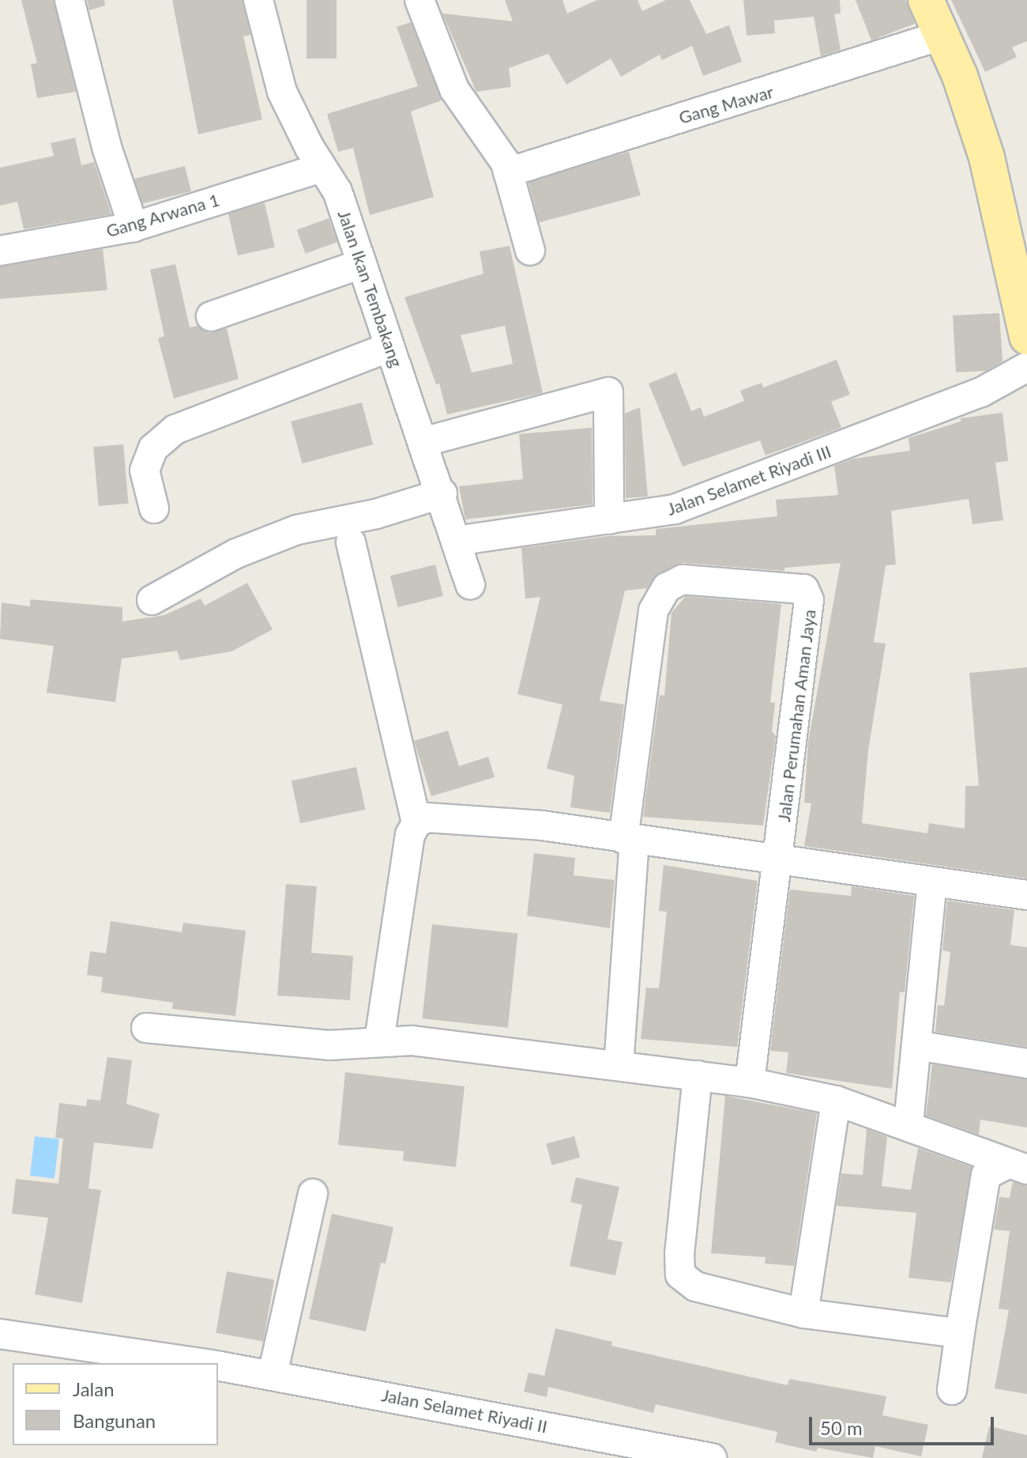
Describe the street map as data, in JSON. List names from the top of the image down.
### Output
{
  "streets": {
    "street": [
      "Gang Mawar",
      "Gang Arwana 1",
      "Jalan Ikan Tembakang",
      "Jalan Selamet Riyadi III",
      "Jalan Perumahan Aman Jaya",
      "Jalan Selamet Riyadi II"
    ]
  },
  "crossings": [
    ["Gang Arwana 1", "Jalan Ikan Tembakang"],
    ["Jalan Ikan Tembakang", "Jalan Selamet Riyadi III"]
  ],
  "legend": ["Jalan", "Bangunan"],
  "scale_bar": "50 m"
}
